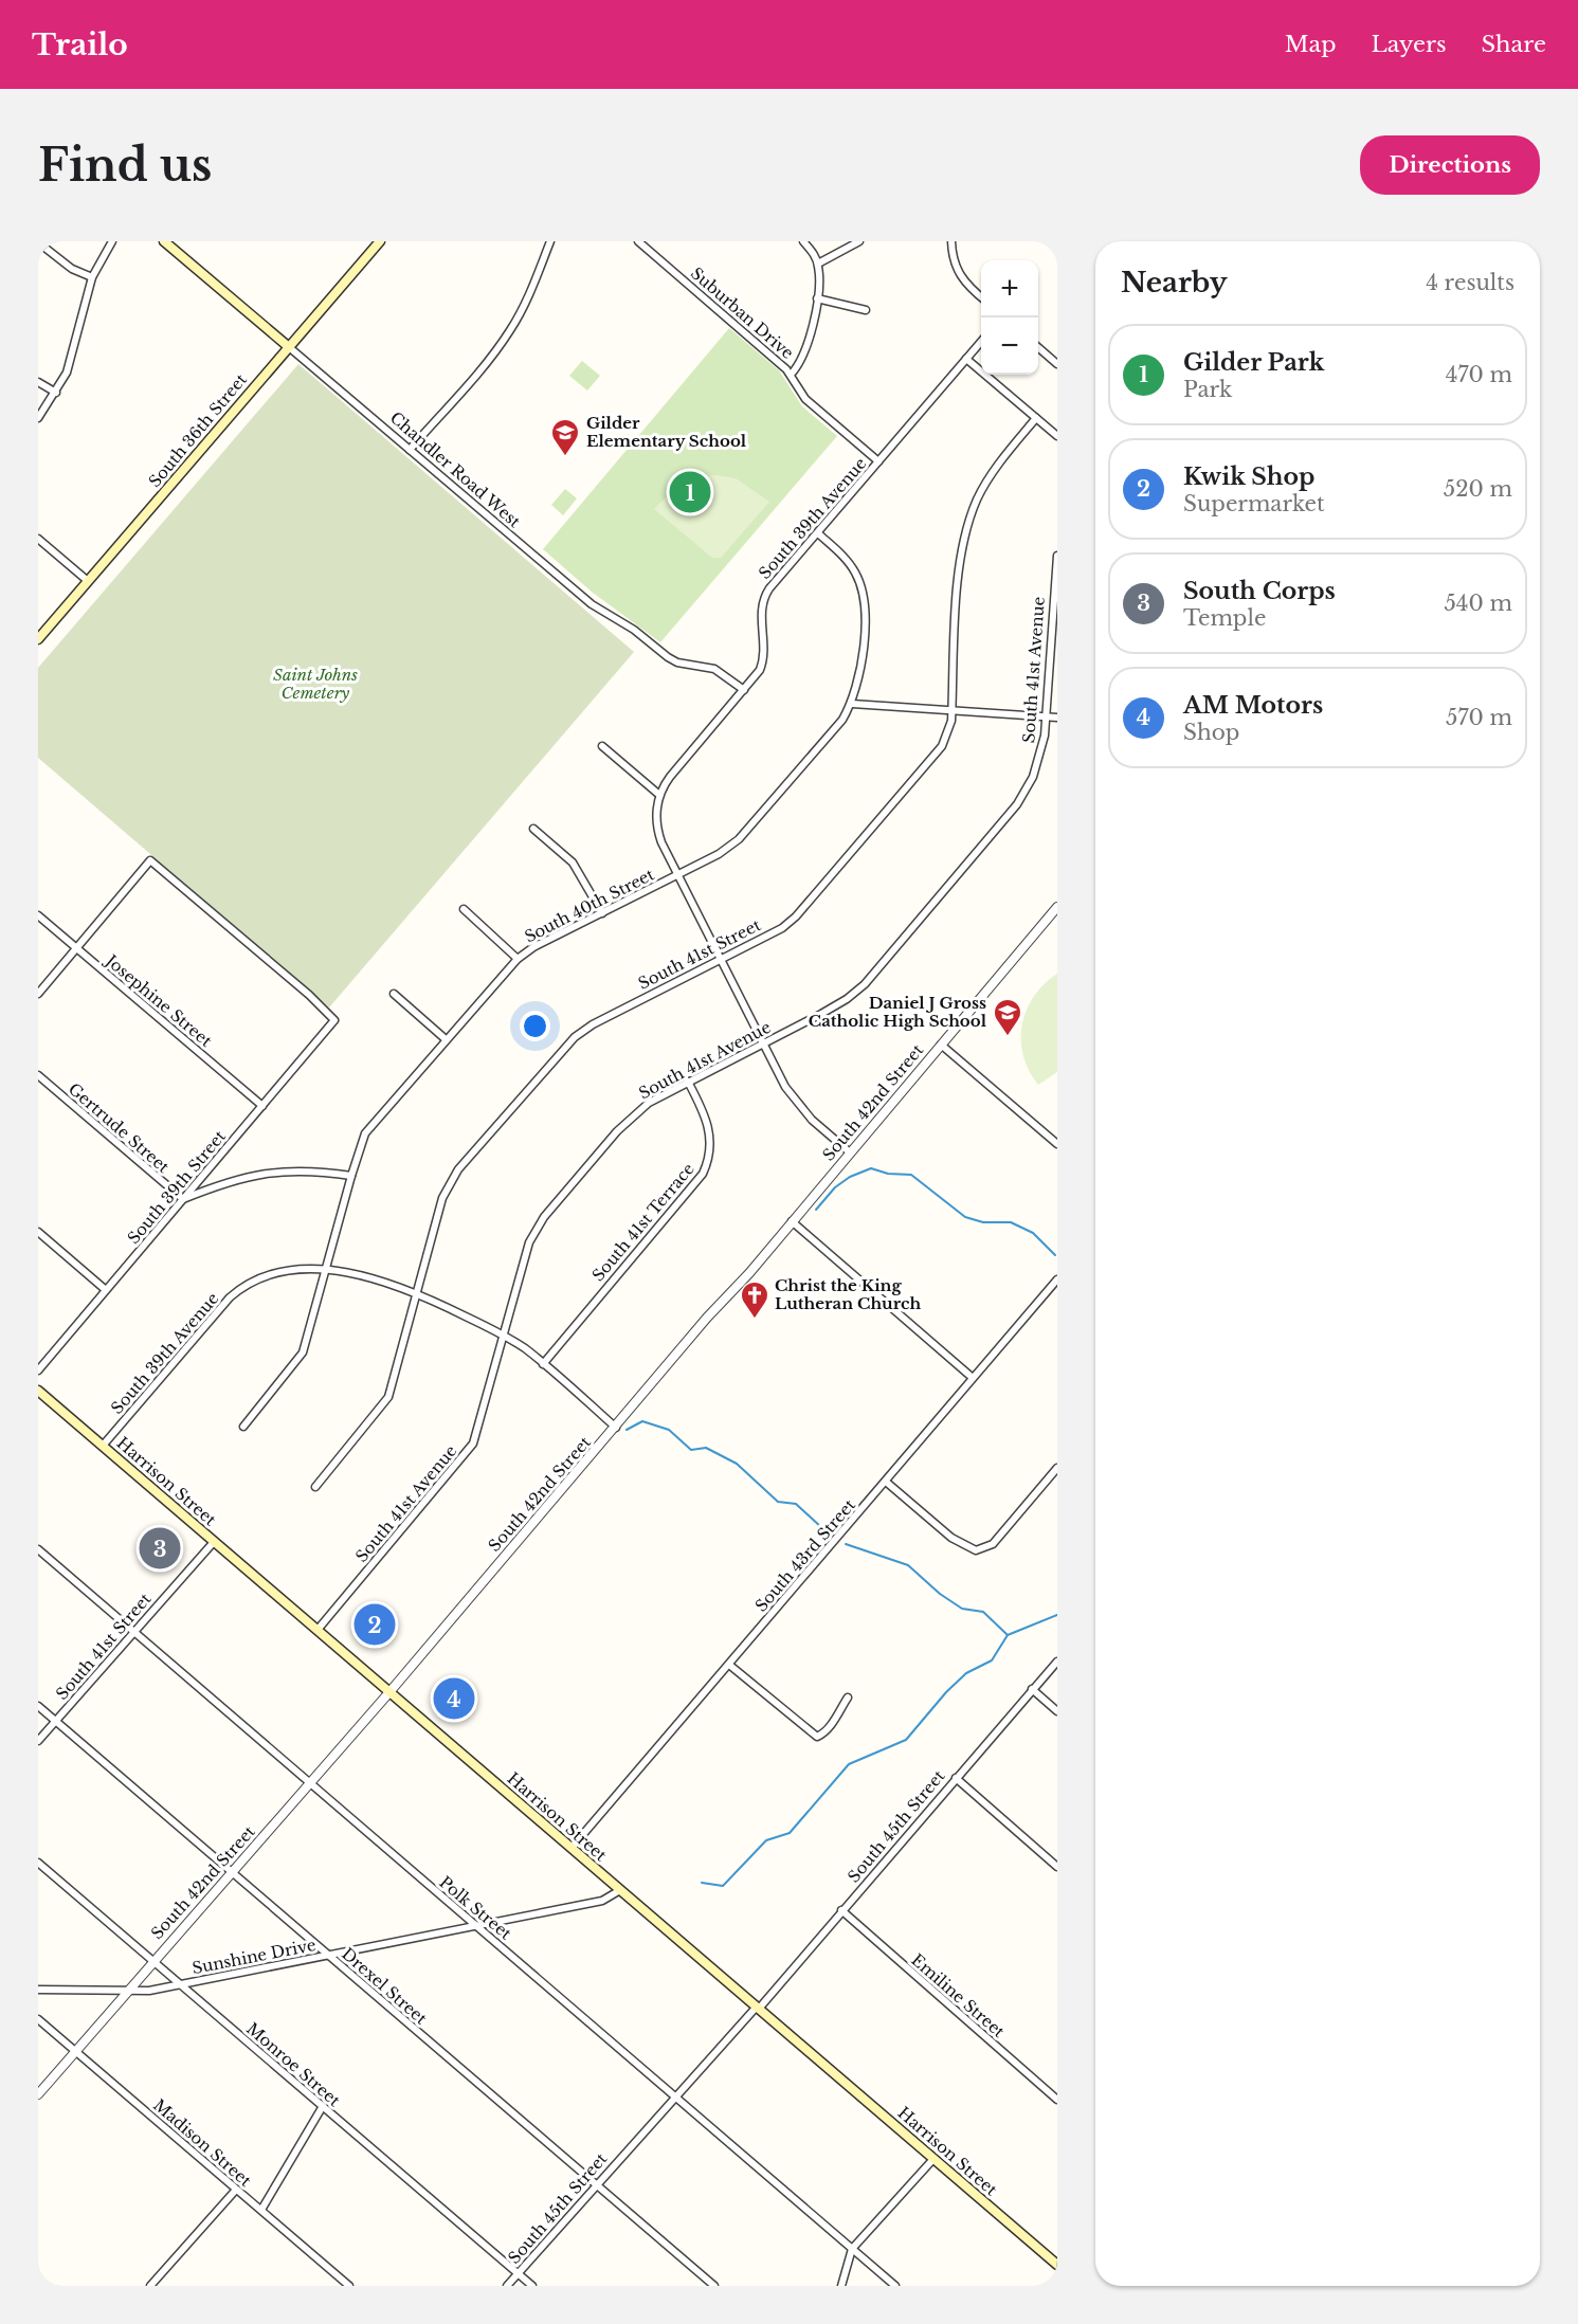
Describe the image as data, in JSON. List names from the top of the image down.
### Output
{
  "streets": {
    "main road": ["South 36th Street", "Chandler Road West", "Harrison Street"],
    "street": [
      "Suburban Drive",
      "South 39th Avenue",
      "South 41st Avenue",
      "South 40th Street",
      "South 41st Street",
      "Josephine Street",
      "South 42nd Street",
      "Gertrude Street",
      "South 39th Street",
      "South 41st Terrace",
      "South 43rd Street",
      "South 45th Street",
      "Polk Street",
      "Sunshine Drive",
      "Drexel Street",
      "Emiline Street",
      "Monroe Street",
      "Madison Street"
    ]
  },
  "crossings": [
    ["Suburban Drive", "South 39th Avenue"],
    ["South 36th Street", "Chandler Road West"],
    ["Chandler Road West", "South 39th Avenue"],
    ["South 39th Avenue", "South 41st Avenue"],
    ["South 39th Avenue", "South 40th Street"],
    ["South 39th Avenue", "South 41st Street"],
    ["South 39th Avenue", "South 42nd Street"],
    ["South 39th Avenue", "South 41st Terrace"],
    ["South 39th Avenue", "Harrison Street"],
    ["South 41st Avenue", "South 41st Terrace"],
    ["South 41st Avenue", "Harrison Street"],
    ["South 41st Street", "Harrison Street"],
    ["South 41st Street", "Polk Street"],
    ["South 41st Street", "Drexel Street"],
    ["Josephine Street", "South 39th Street"],
    ["South 42nd Street", "Harrison Street"],
    ["South 42nd Street", "Polk Street"],
    ["South 42nd Street", "Sunshine Drive"],
    ["South 42nd Street", "Drexel Street"],
    ["South 42nd Street", "Monroe Street"],
    ["South 42nd Street", "Madison Street"],
    ["Gertrude Street", "South 39th Street"],
    ["Harrison Street", "South 43rd Street"],
    ["Harrison Street", "South 45th Street"],
    ["Harrison Street", "Sunshine Drive"],
    ["South 45th Street", "Polk Street"],
    ["South 45th Street", "Drexel Street"],
    ["South 45th Street", "Emiline Street"],
    ["South 45th Street", "Monroe Street"],
    ["Polk Street", "Sunshine Drive"],
    ["Sunshine Drive", "Drexel Street"],
    ["Sunshine Drive", "Monroe Street"]
  ],
  "parks": ["Saint Johns Cemetery"],
  "places": {
    "school or university": ["Gilder Elementary School", "Daniel J Gross Catholic High School"],
    "church": ["Christ the King Lutheran Church"]
  },
  "page": {
    "header": "Trailo",
    "nav": ["Map", "Layers", "Share"],
    "buttons": "Directions",
    "title": "Find us",
    "heading": ["Nearby", "4 results"],
    "map_buttons": ["+", "−"],
    "list": [
      {
        "mark": "1",
        "name": "Gilder Park",
        "note": "Park",
        "value": "470 m"
      },
      {
        "mark": "2",
        "name": "Kwik Shop",
        "note": "Supermarket",
        "value": "520 m"
      },
      {
        "mark": "3",
        "name": "South Corps",
        "note": "Temple",
        "value": "540 m"
      },
      {
        "mark": "4",
        "name": "AM Motors",
        "note": "Shop",
        "value": "570 m"
      }
    ],
    "pins": [
      "1",
      "3",
      "2",
      "4"
    ]
  }
}
